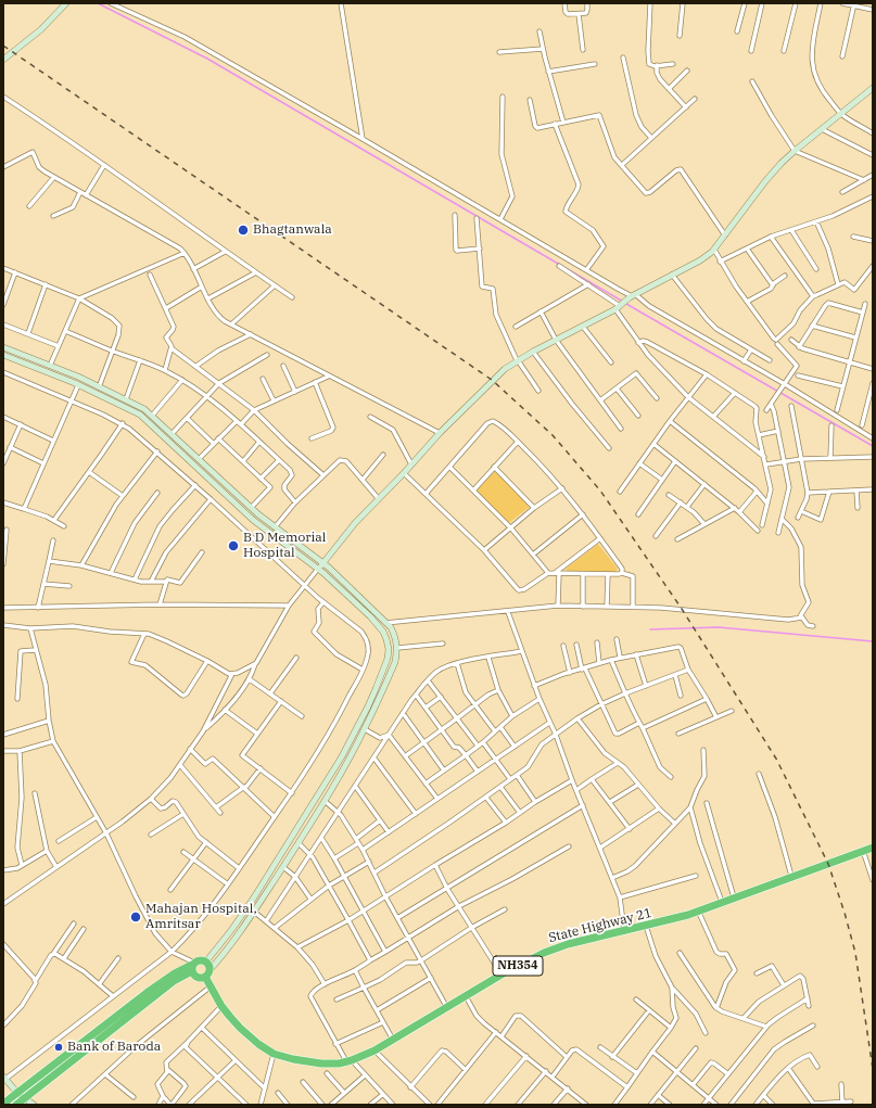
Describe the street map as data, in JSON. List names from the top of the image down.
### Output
{
  "streets": {
    "highway": ["State Highway 21", "NH354"]
  },
  "places": [
    "Bhagtanwala",
    "B D Memorial Hospital",
    "Mahajan Hospital, Amritsar",
    "Bank of Baroda"
  ]
}
